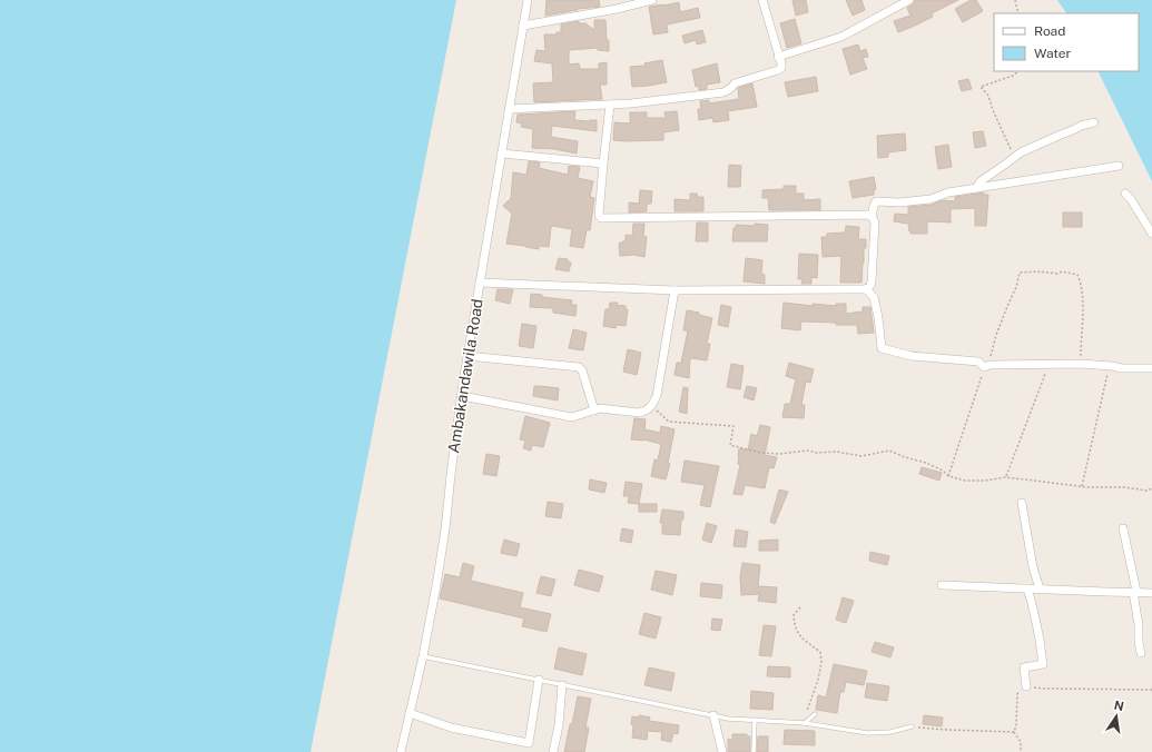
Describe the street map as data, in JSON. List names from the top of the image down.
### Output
{
  "streets": {
    "street": ["Ambakandawila Road"]
  },
  "legend": ["Road", "Water"],
  "north": "top"
}
